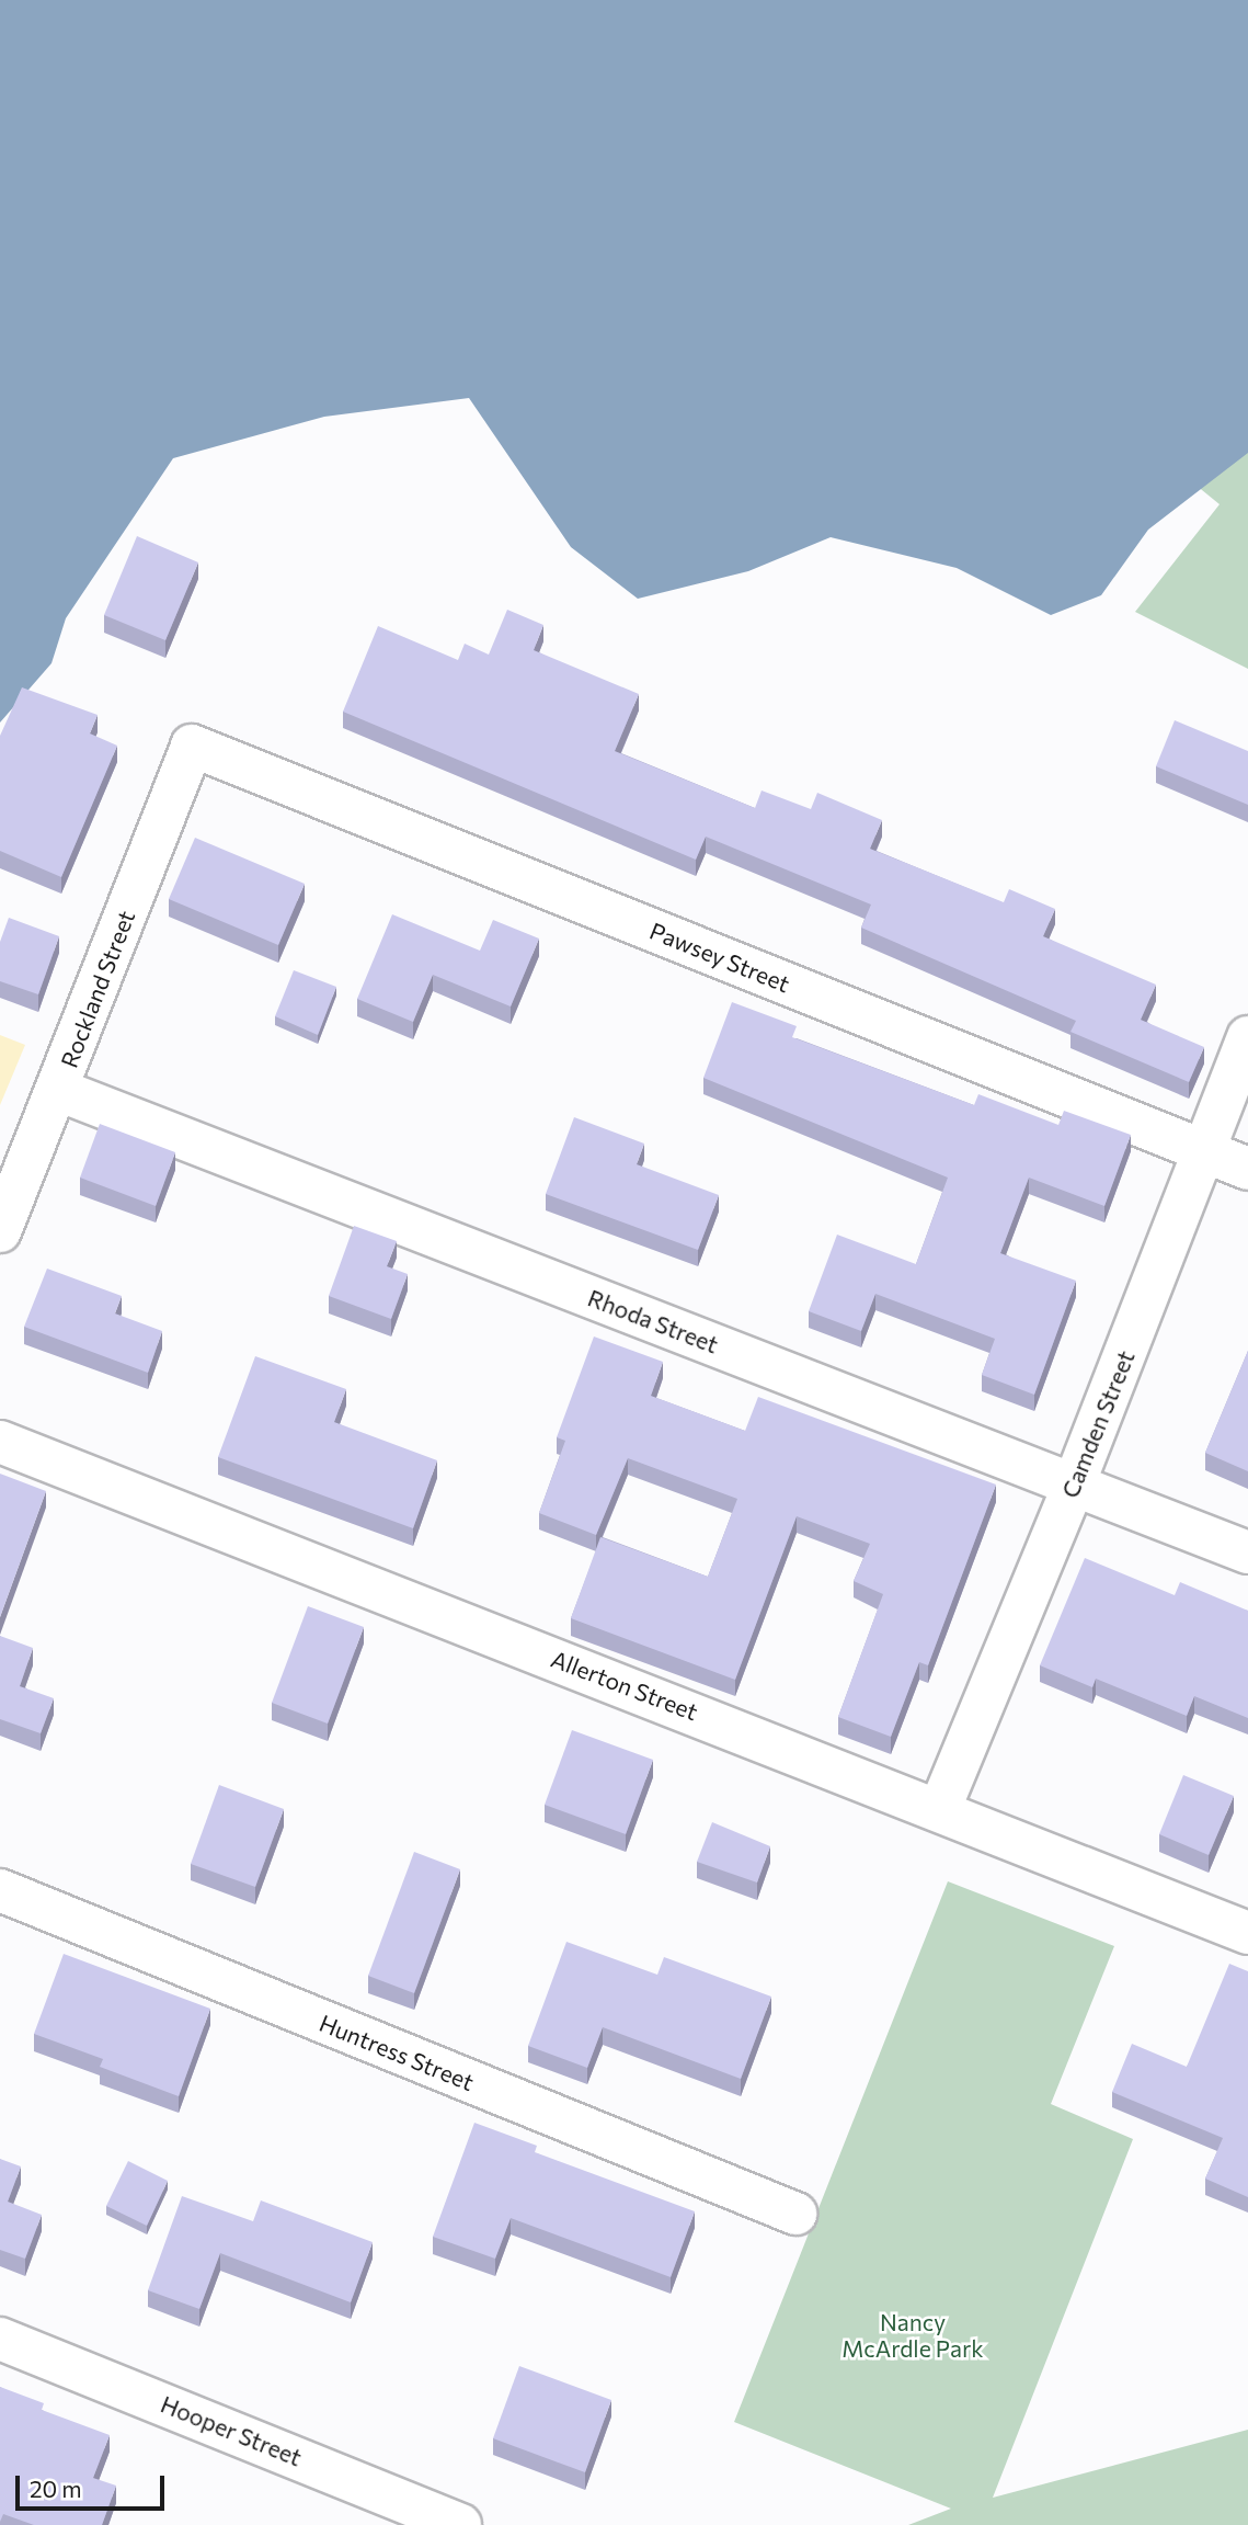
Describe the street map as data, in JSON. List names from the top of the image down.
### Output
{
  "streets": {
    "street": [
      "Pawsey Street",
      "Rockland Street",
      "Rhoda Street",
      "Camden Street",
      "Allerton Street",
      "Huntress Street",
      "Hooper Street"
    ]
  },
  "crossings": [
    ["Pawsey Street", "Rockland Street"],
    ["Pawsey Street", "Camden Street"],
    ["Rockland Street", "Rhoda Street"],
    ["Rhoda Street", "Camden Street"],
    ["Camden Street", "Allerton Street"]
  ],
  "parks": ["Nancy McArdle Park"],
  "scale_bar": "20 m"
}
